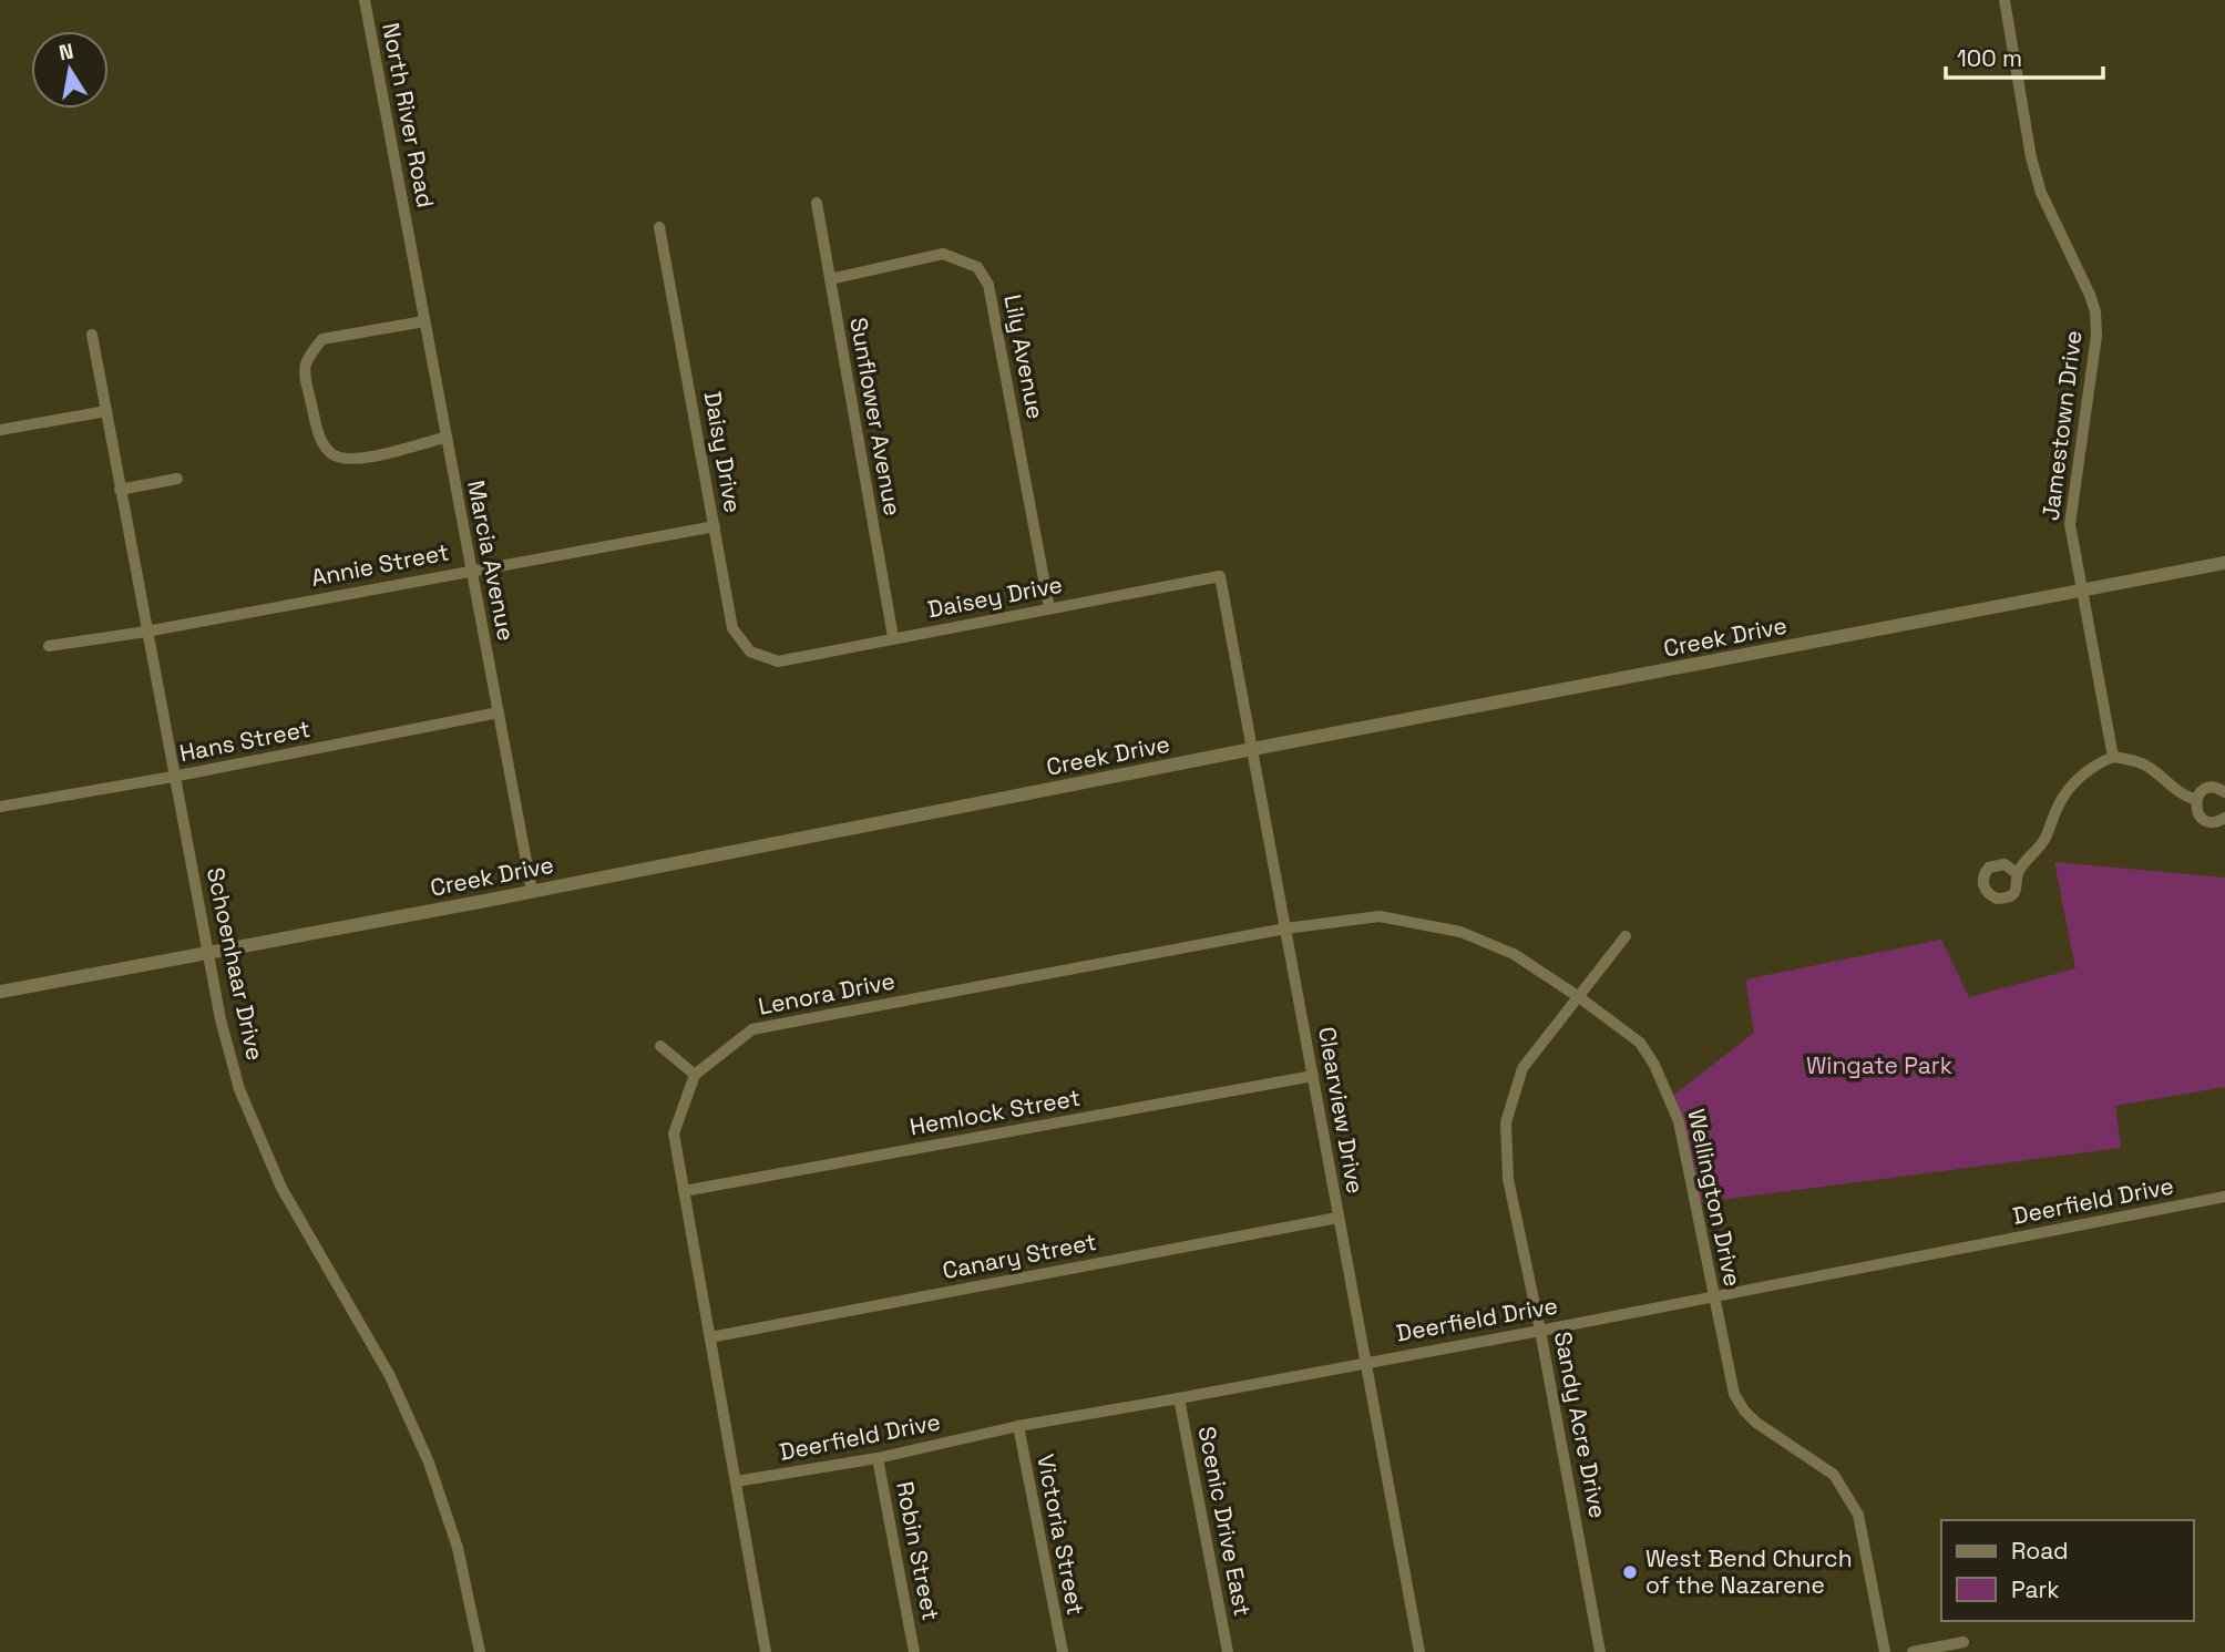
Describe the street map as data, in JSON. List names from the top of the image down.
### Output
{
  "streets": {
    "street": [
      "North River Road",
      "Lily Avenue",
      "Sunflower Avenue",
      "Jamestown Drive",
      "Daisy Drive",
      "Marcia Avenue",
      "Annie Street",
      "Daisey Drive",
      "Creek Drive",
      "Hans Street",
      "Schoenhaar Drive",
      "Lenora Drive",
      "Clearview Drive",
      "Hemlock Street",
      "Wellington Drive",
      "Deerfield Drive",
      "Canary Street",
      "Sandy Acre Drive",
      "Scenic Drive East",
      "Victoria Street",
      "Robin Street"
    ]
  },
  "crossings": [
    ["North River Road", "Marcia Avenue"],
    ["Lily Avenue", "Sunflower Avenue"],
    ["Lily Avenue", "Daisey Drive"],
    ["Sunflower Avenue", "Daisey Drive"],
    ["Jamestown Drive", "Creek Drive"],
    ["Daisy Drive", "Annie Street"],
    ["Daisy Drive", "Daisey Drive"],
    ["Marcia Avenue", "Annie Street"],
    ["Marcia Avenue", "Creek Drive"],
    ["Marcia Avenue", "Hans Street"],
    ["Annie Street", "Schoenhaar Drive"],
    ["Daisey Drive", "Clearview Drive"],
    ["Creek Drive", "Schoenhaar Drive"],
    ["Creek Drive", "Clearview Drive"],
    ["Hans Street", "Schoenhaar Drive"],
    ["Lenora Drive", "Clearview Drive"],
    ["Lenora Drive", "Wellington Drive"],
    ["Clearview Drive", "Hemlock Street"],
    ["Clearview Drive", "Wellington Drive"],
    ["Clearview Drive", "Deerfield Drive"],
    ["Clearview Drive", "Canary Street"],
    ["Wellington Drive", "Deerfield Drive"],
    ["Wellington Drive", "Sandy Acre Drive"],
    ["Deerfield Drive", "Sandy Acre Drive"],
    ["Deerfield Drive", "Scenic Drive East"],
    ["Deerfield Drive", "Victoria Street"],
    ["Deerfield Drive", "Robin Street"]
  ],
  "parks": ["Wingate Park"],
  "places": ["West Bend Church of the Nazarene"],
  "legend": ["Road", "Park"],
  "scale_bar": "100 m",
  "north": "top"
}
